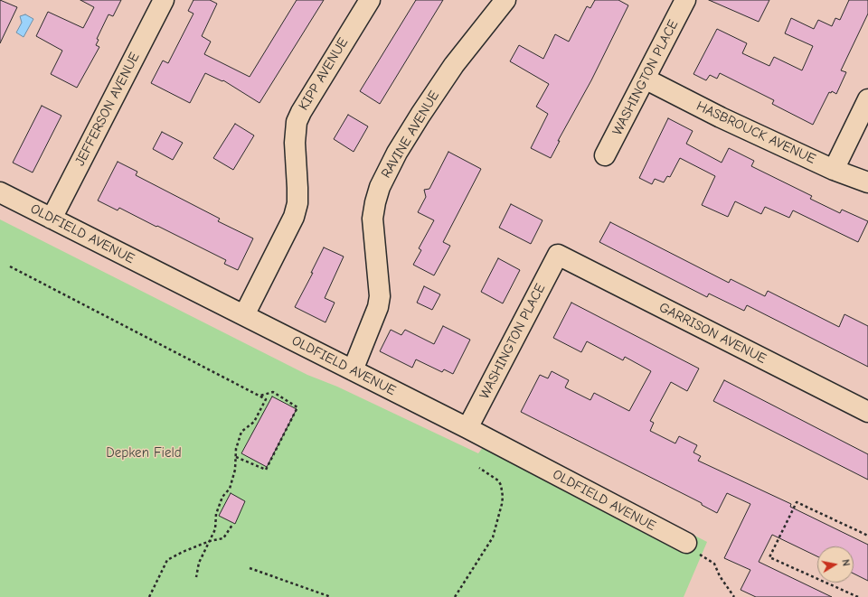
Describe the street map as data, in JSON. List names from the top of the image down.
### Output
{
  "streets": {
    "street": [
      "KIPP AVENUE",
      "WASHINGTON PLACE",
      "JEFFERSON AVENUE",
      "HASBROUCK AVENUE",
      "RAVINE AVENUE",
      "OLDFIELD AVENUE",
      "GARRISON AVENUE"
    ]
  },
  "crossings": [
    ["KIPP AVENUE", "OLDFIELD AVENUE"],
    ["WASHINGTON PLACE", "HASBROUCK AVENUE"],
    ["WASHINGTON PLACE", "OLDFIELD AVENUE"],
    ["WASHINGTON PLACE", "GARRISON AVENUE"],
    ["JEFFERSON AVENUE", "OLDFIELD AVENUE"],
    ["RAVINE AVENUE", "OLDFIELD AVENUE"]
  ],
  "parks": ["Depken Field"],
  "north": "right"
}
